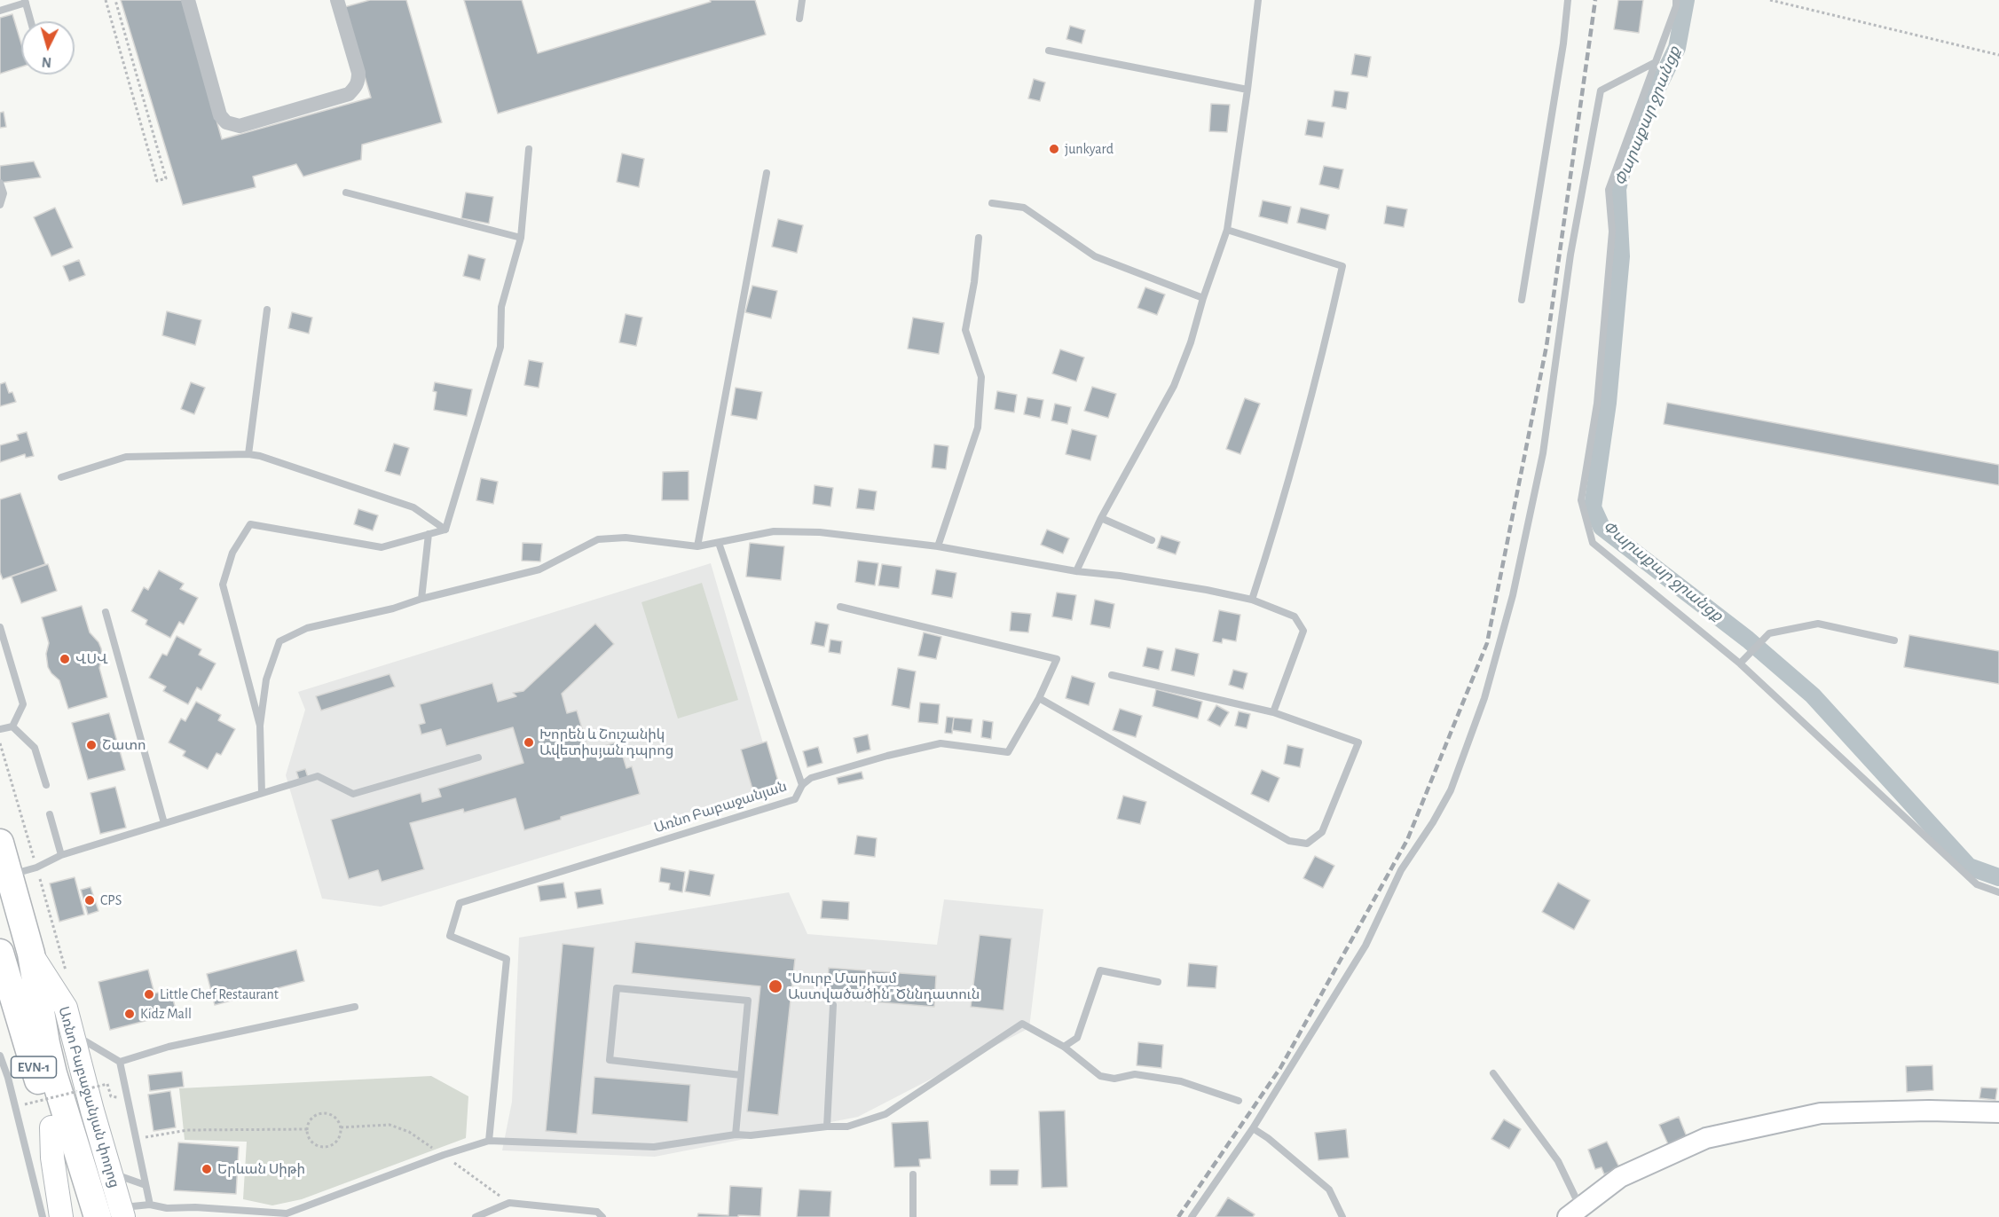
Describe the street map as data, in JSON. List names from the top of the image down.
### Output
{
  "streets": {
    "highway": ["EVN-1", "Առնո Բաբաջանյան փողոց"],
    "lane": ["Առնո Բաբաջանյան"]
  },
  "water": ["Փարաքար ջրանցք"],
  "places": [
    "junkyard",
    "ՎՍՎ",
    "Խորեն և Շուշանիկ Ավետիսյան դպրոց",
    "Շատո",
    "CPS",
    "\"Սուրբ Մարիամ Աստվածածին\" Ծննդատուն",
    "Little Chef Restaurant",
    "Kidz Mall",
    "Երևան Սիթի"
  ],
  "north": "bottom"
}
